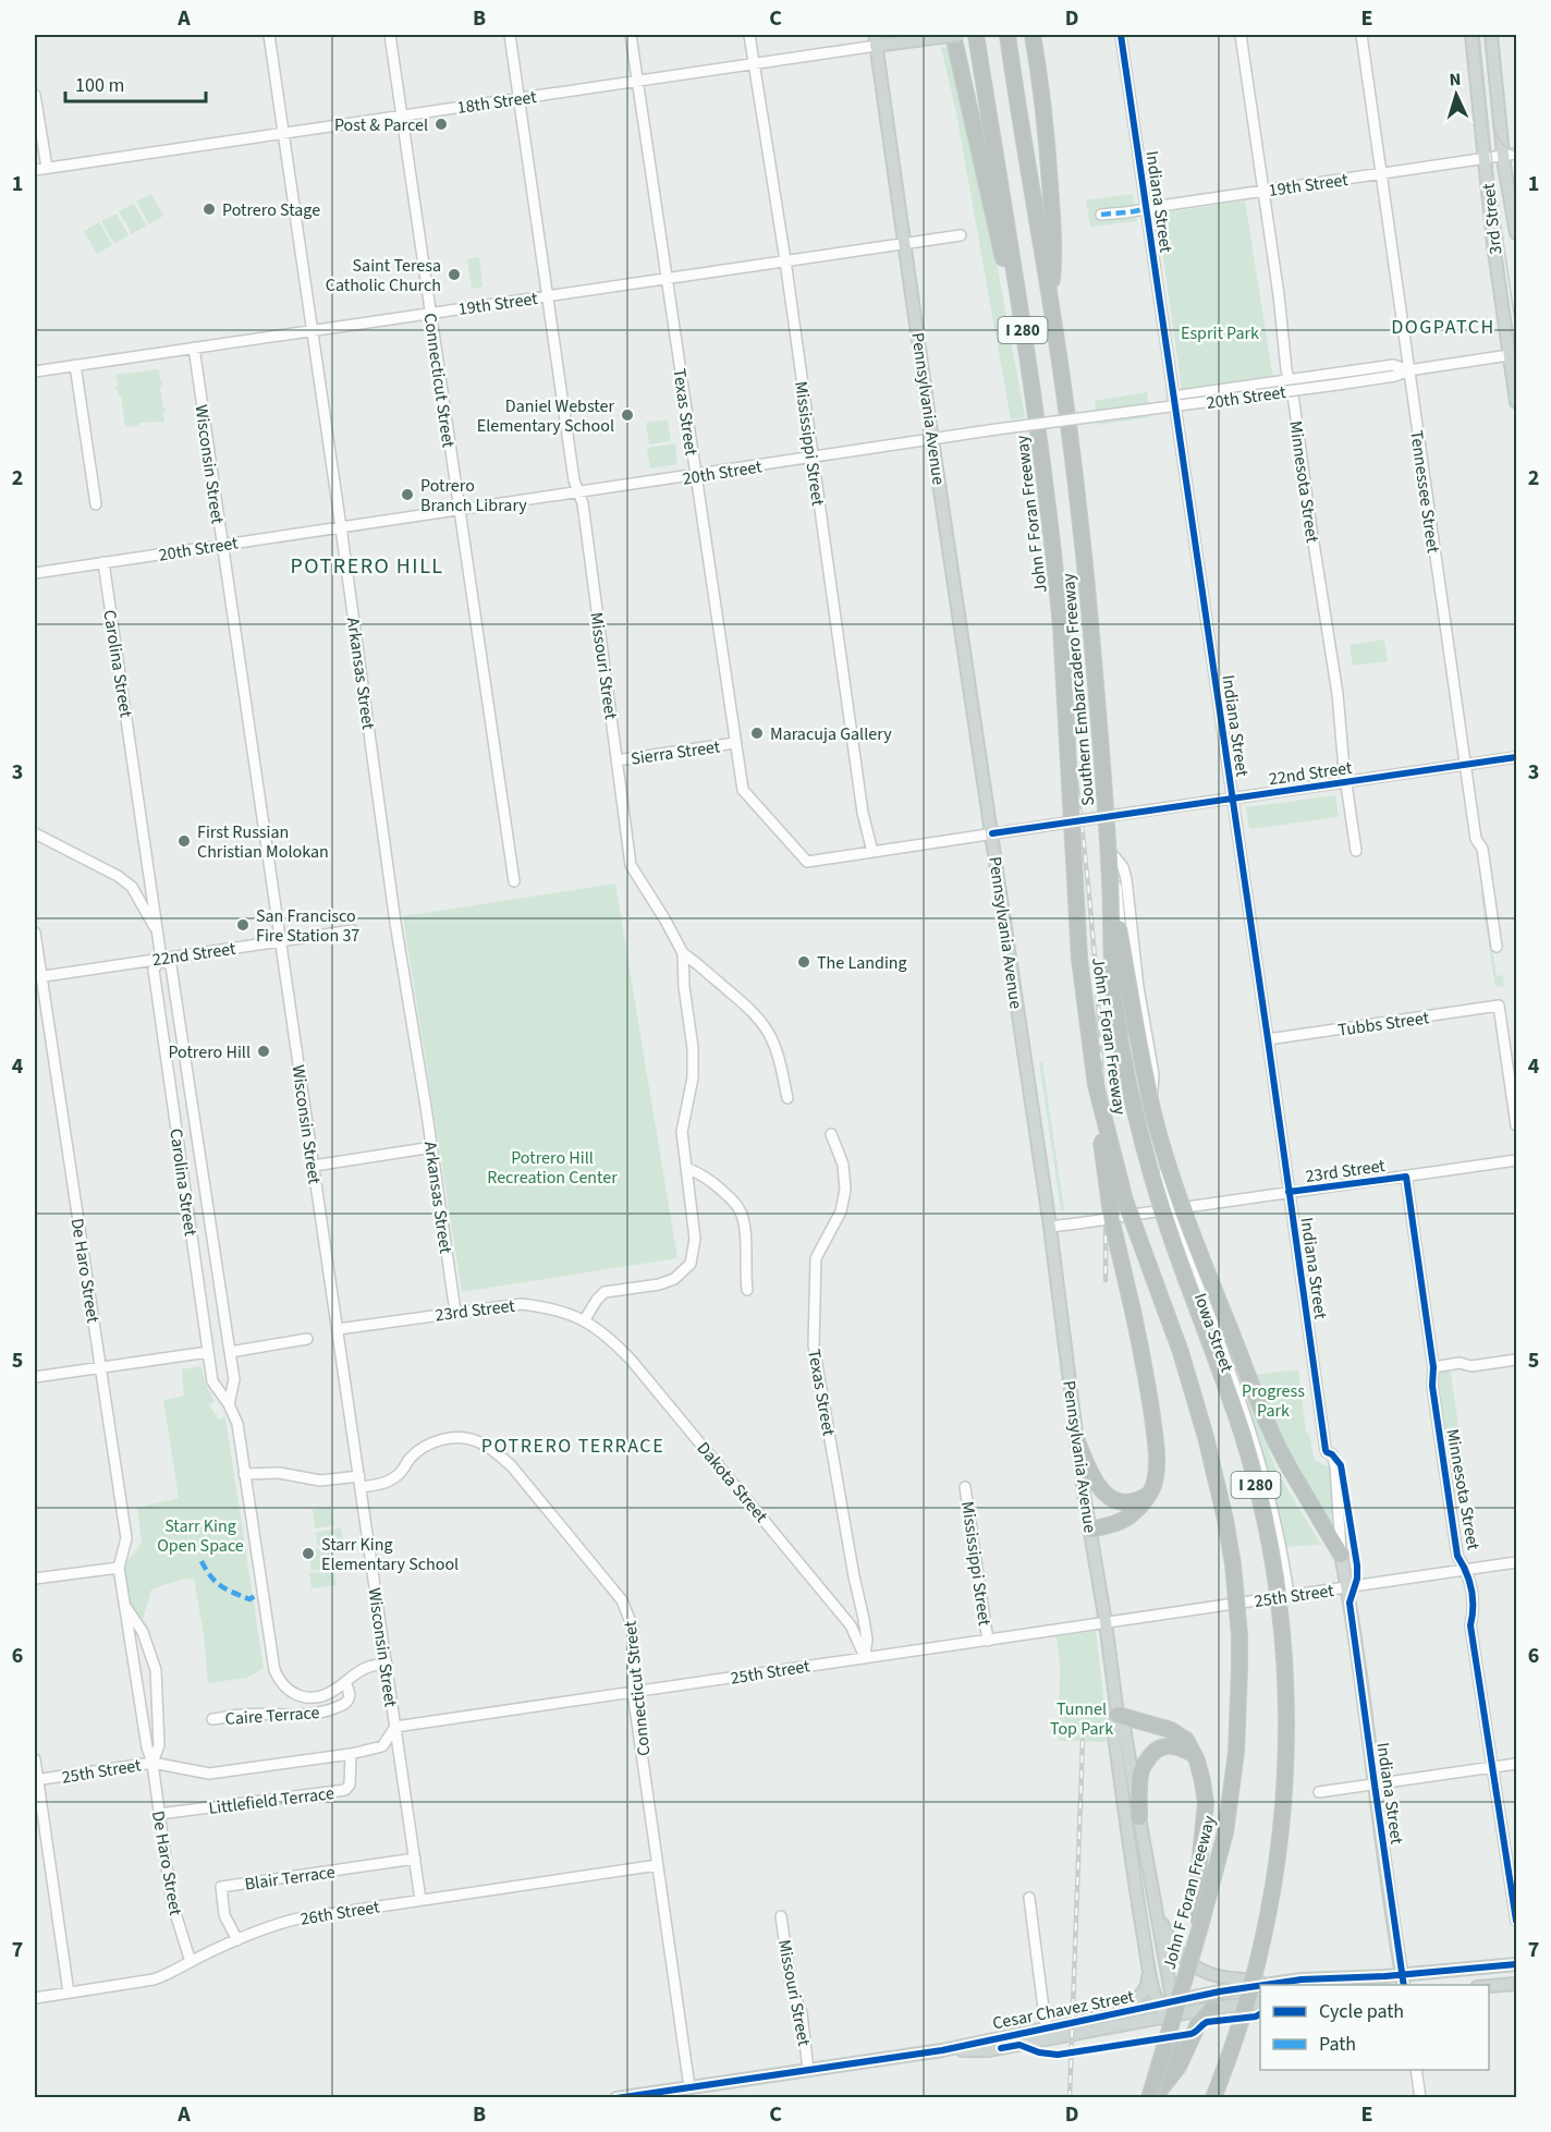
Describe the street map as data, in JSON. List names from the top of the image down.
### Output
{
  "streets": {
    "highway": ["I 280", "John F Foran Freeway", "Southern Embarcadero Freeway"],
    "main road": [
      "18th Street",
      "Indiana Street",
      "3rd Street",
      "Pennsylvania Avenue",
      "Cesar Chavez Street"
    ],
    "street": [
      "19th Street",
      "Connecticut Street",
      "20th Street",
      "Texas Street",
      "Mississippi Street",
      "Wisconsin Street",
      "Minnesota Street",
      "Tennessee Street",
      "Carolina Street",
      "Missouri Street",
      "Arkansas Street",
      "Sierra Street",
      "22nd Street",
      "Tubbs Street",
      "23rd Street",
      "De Haro Street",
      "Iowa Street",
      "Dakota Street",
      "25th Street",
      "Caire Terrace",
      "Littlefield Terrace",
      "Blair Terrace",
      "26th Street"
    ]
  },
  "crossings": [
    ["18th Street", "Connecticut Street"],
    ["18th Street", "Pennsylvania Avenue"],
    ["18th Street", "Texas Street"],
    ["18th Street", "Mississippi Street"],
    ["18th Street", "Missouri Street"],
    ["18th Street", "Arkansas Street"],
    ["19th Street", "Indiana Street"],
    ["19th Street", "3rd Street"],
    ["19th Street", "Connecticut Street"],
    ["19th Street", "Pennsylvania Avenue"],
    ["19th Street", "Texas Street"],
    ["19th Street", "Mississippi Street"],
    ["19th Street", "Wisconsin Street"],
    ["19th Street", "Minnesota Street"],
    ["19th Street", "Tennessee Street"],
    ["19th Street", "Missouri Street"],
    ["19th Street", "Arkansas Street"],
    ["Indiana Street", "20th Street"],
    ["Indiana Street", "22nd Street"],
    ["Indiana Street", "Tubbs Street"],
    ["Indiana Street", "23rd Street"],
    ["Indiana Street", "25th Street"],
    ["Indiana Street", "Cesar Chavez Street"],
    ["3rd Street", "20th Street"],
    ["Connecticut Street", "20th Street"],
    ["Connecticut Street", "Wisconsin Street"],
    ["Connecticut Street", "Carolina Street"],
    ["Connecticut Street", "25th Street"],
    ["Connecticut Street", "26th Street"],
    ["Connecticut Street", "Cesar Chavez Street"],
    ["20th Street", "Pennsylvania Avenue"],
    ["20th Street", "Texas Street"],
    ["20th Street", "Mississippi Street"],
    ["20th Street", "Wisconsin Street"],
    ["20th Street", "Minnesota Street"],
    ["20th Street", "Tennessee Street"],
    ["20th Street", "Carolina Street"],
    ["20th Street", "Missouri Street"],
    ["20th Street", "Arkansas Street"],
    ["Pennsylvania Avenue", "22nd Street"],
    ["Pennsylvania Avenue", "23rd Street"],
    ["Pennsylvania Avenue", "25th Street"],
    ["Pennsylvania Avenue", "Cesar Chavez Street"],
    ["Texas Street", "Sierra Street"],
    ["Texas Street", "22nd Street"],
    ["Texas Street", "Dakota Street"],
    ["Texas Street", "25th Street"],
    ["Mississippi Street", "22nd Street"],
    ["Mississippi Street", "25th Street"],
    ["Wisconsin Street", "Carolina Street"],
    ["Wisconsin Street", "22nd Street"],
    ["Wisconsin Street", "23rd Street"],
    ["Wisconsin Street", "25th Street"],
    ["Wisconsin Street", "Blair Terrace"],
    ["Wisconsin Street", "26th Street"],
    ["Minnesota Street", "22nd Street"],
    ["Minnesota Street", "23rd Street"],
    ["Minnesota Street", "25th Street"],
    ["Tennessee Street", "22nd Street"],
    ["Carolina Street", "22nd Street"],
    ["Carolina Street", "Caire Terrace"],
    ["Missouri Street", "Sierra Street"],
    ["Missouri Street", "23rd Street"],
    ["Missouri Street", "Dakota Street"],
    ["Missouri Street", "Cesar Chavez Street"],
    ["Arkansas Street", "23rd Street"],
    ["22nd Street", "De Haro Street"],
    ["22nd Street", "Iowa Street"],
    ["23rd Street", "Iowa Street"],
    ["23rd Street", "Dakota Street"],
    ["De Haro Street", "25th Street"],
    ["De Haro Street", "Littlefield Terrace"],
    ["De Haro Street", "26th Street"],
    ["Iowa Street", "25th Street"],
    ["Dakota Street", "25th Street"],
    ["25th Street", "Littlefield Terrace"],
    ["Blair Terrace", "26th Street"]
  ],
  "districts": ["DOGPATCH", "POTRERO HILL", "POTRERO TERRACE"],
  "parks": [
    "Esprit Park",
    "Potrero Hill Recreation Center",
    "Progress Park",
    "Starr King Open Space",
    "Tunnel Top Park"
  ],
  "places": [
    "Post & Parcel",
    "Potrero Stage",
    "Saint Teresa Catholic Church",
    "Daniel Webster Elementary School",
    "Potrero Branch Library",
    "Maracuja Gallery",
    "First Russian Christian Molokan",
    "San Francisco Fire Station 37",
    "The Landing",
    "Potrero Hill",
    "Starr King Elementary School"
  ],
  "legend": ["Cycle path", "Path"],
  "scale_bar": "100 m",
  "north": "top",
  "grid": {
    "columns": [
      "A",
      "B",
      "C",
      "D",
      "E"
    ],
    "rows": [
      "1",
      "2",
      "3",
      "4",
      "5",
      "6",
      "7"
    ]
  }
}
